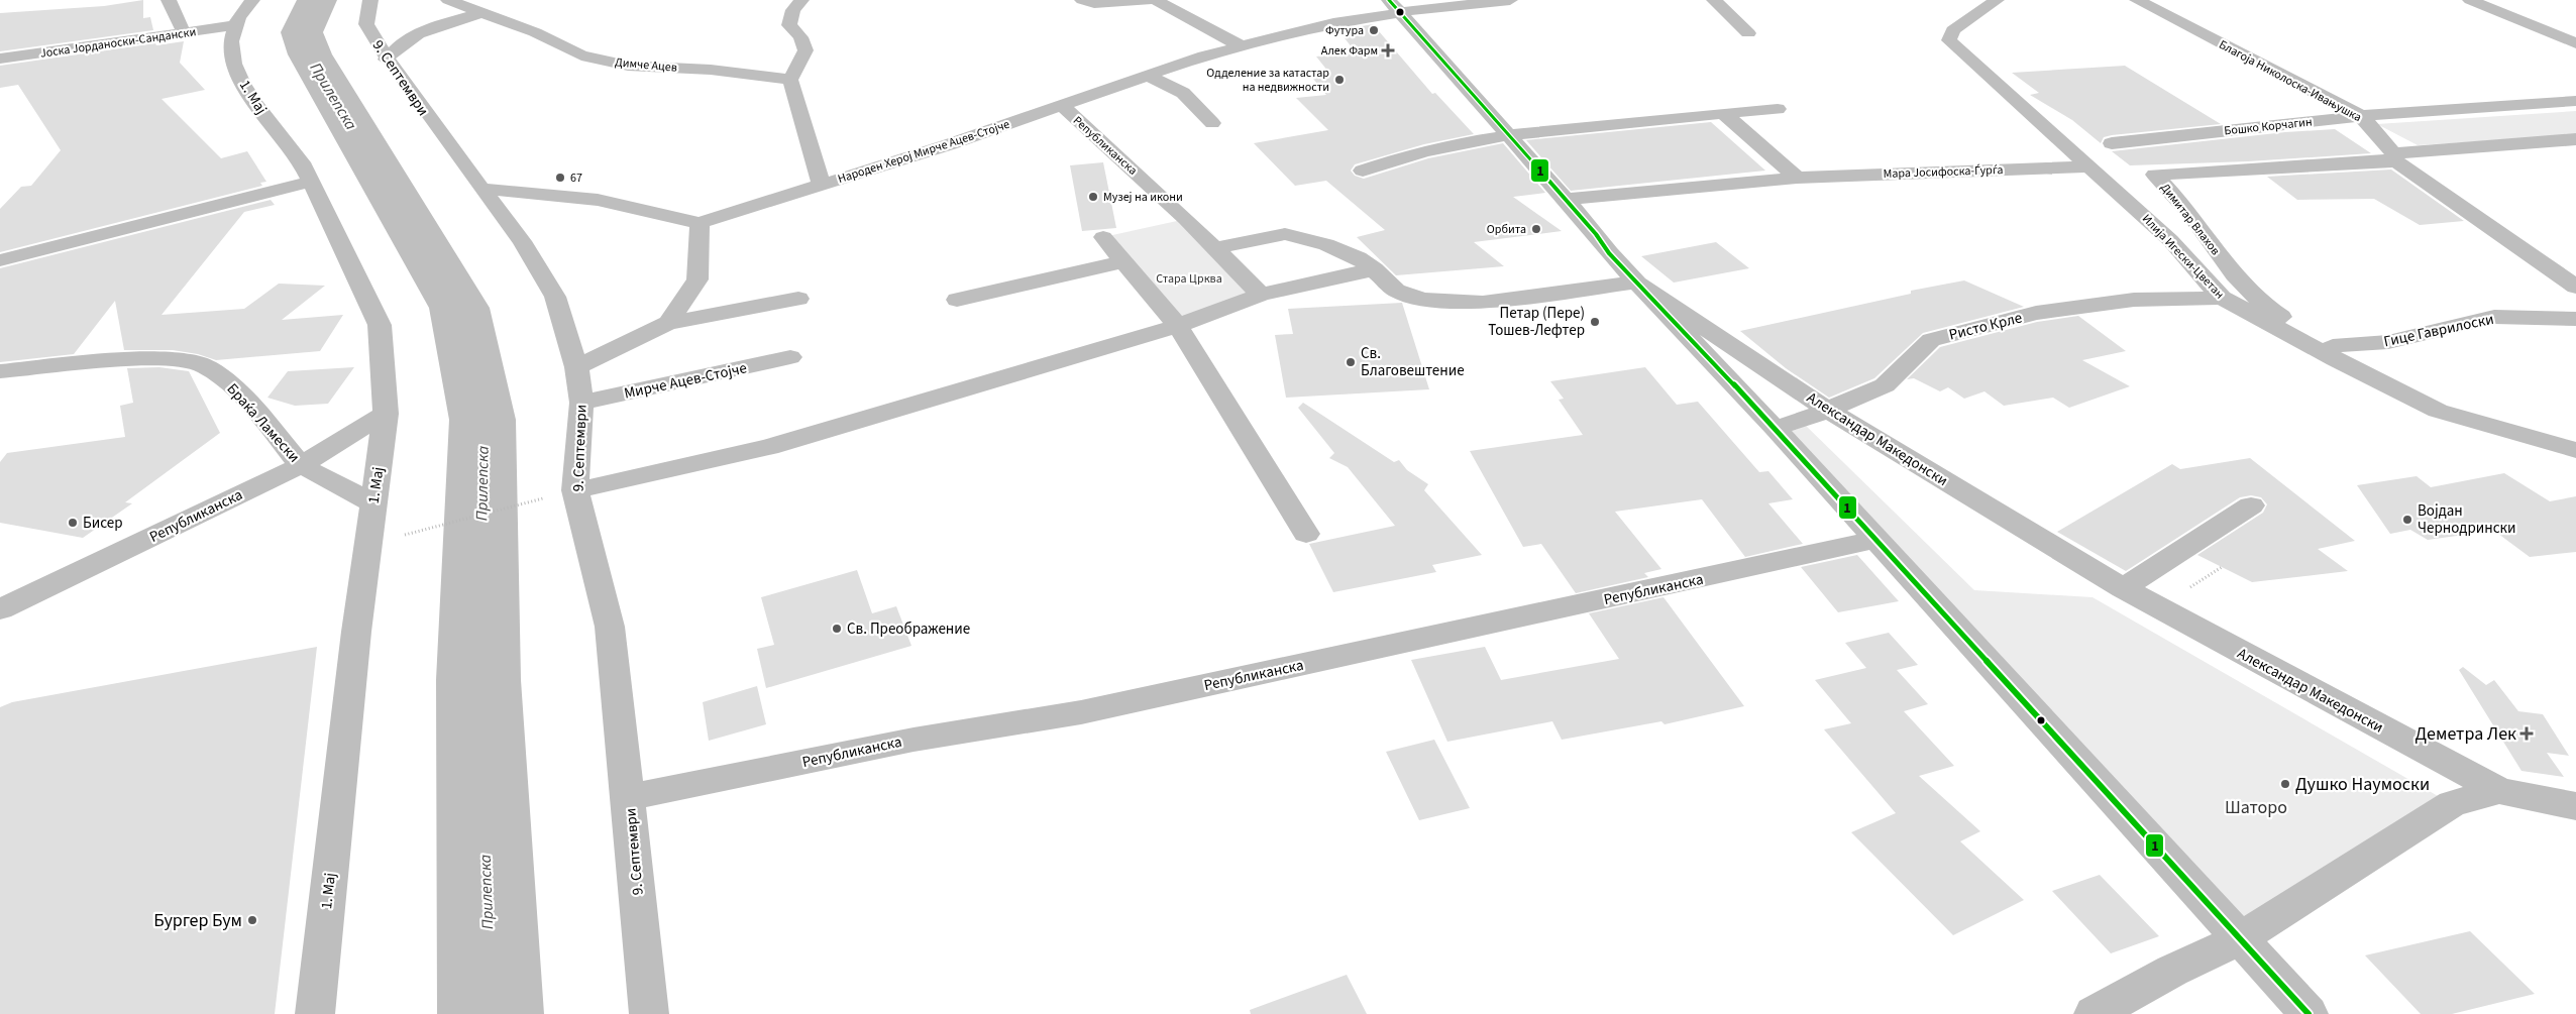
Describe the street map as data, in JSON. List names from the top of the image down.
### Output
{
  "streets": {
    "street": [
      "Јоска Јорданоски-Сандански",
      "Димче Ацев",
      "9. Септември",
      "Благоја Николоска-Ивањушка",
      "1. Мај",
      "Бошко Корчагин",
      "Републиканска",
      "Народен Херој Мирче Ацев-Стојче",
      "Мара Јосифоска-Ѓурѓа",
      "Димитар Влахов",
      "Илија Игески-Цветан",
      "Ристо Крле",
      "Гице Гаврилоски",
      "Мирче Ацев-Стојче",
      "Браќа Ламески",
      "Александар Македонски"
    ]
  },
  "crossings": [
    ["Јоска Јорданоски-Сандански", "1. Мај"],
    ["9. Септември", "Републиканска"],
    ["9. Септември", "Мирче Ацев-Стојче"],
    ["Благоја Николоска-Ивањушка", "Бошко Корчагин"],
    ["Благоја Николоска-Ивањушка", "Димитар Влахов"],
    ["1. Мај", "Републиканска"],
    ["1. Мај", "Браќа Ламески"],
    ["Републиканска", "Народен Херој Мирче Ацев-Стојче"],
    ["Републиканска", "Браќа Ламески"],
    ["Републиканска", "Александар Македонски"],
    ["Народен Херој Мирче Ацев-Стојче", "Александар Македонски"],
    ["Мара Јосифоска-Ѓурѓа", "Илија Игески-Цветан"],
    ["Мара Јосифоска-Ѓурѓа", "Александар Македонски"],
    ["Димитар Влахов", "Илија Игески-Цветан"],
    ["Димитар Влахов", "Гице Гаврилоски"],
    ["Илија Игески-Цветан", "Ристо Крле"],
    ["Илија Игески-Цветан", "Гице Гаврилоски"],
    ["Ристо Крле", "Александар Македонски"]
  ],
  "water": ["Прилепска"],
  "parks": ["Стара Црква", "Шаторо"],
  "places": {
    "other": [
      "Футура",
      "Одделение за катастар на недвижности",
      "67",
      "Музеј на икони",
      "Орбита",
      "Петар (Пере) Тошев-Лефтер",
      "Св. Благовештение",
      "Војдан Чернодрински",
      "Бисер",
      "Св. Преображение",
      "Душко Наумоски",
      "Бургер Бум"
    ],
    "health": ["Алек Фарм", "Деметра Лек"]
  },
  "lines": ["transit line 1"]
}
